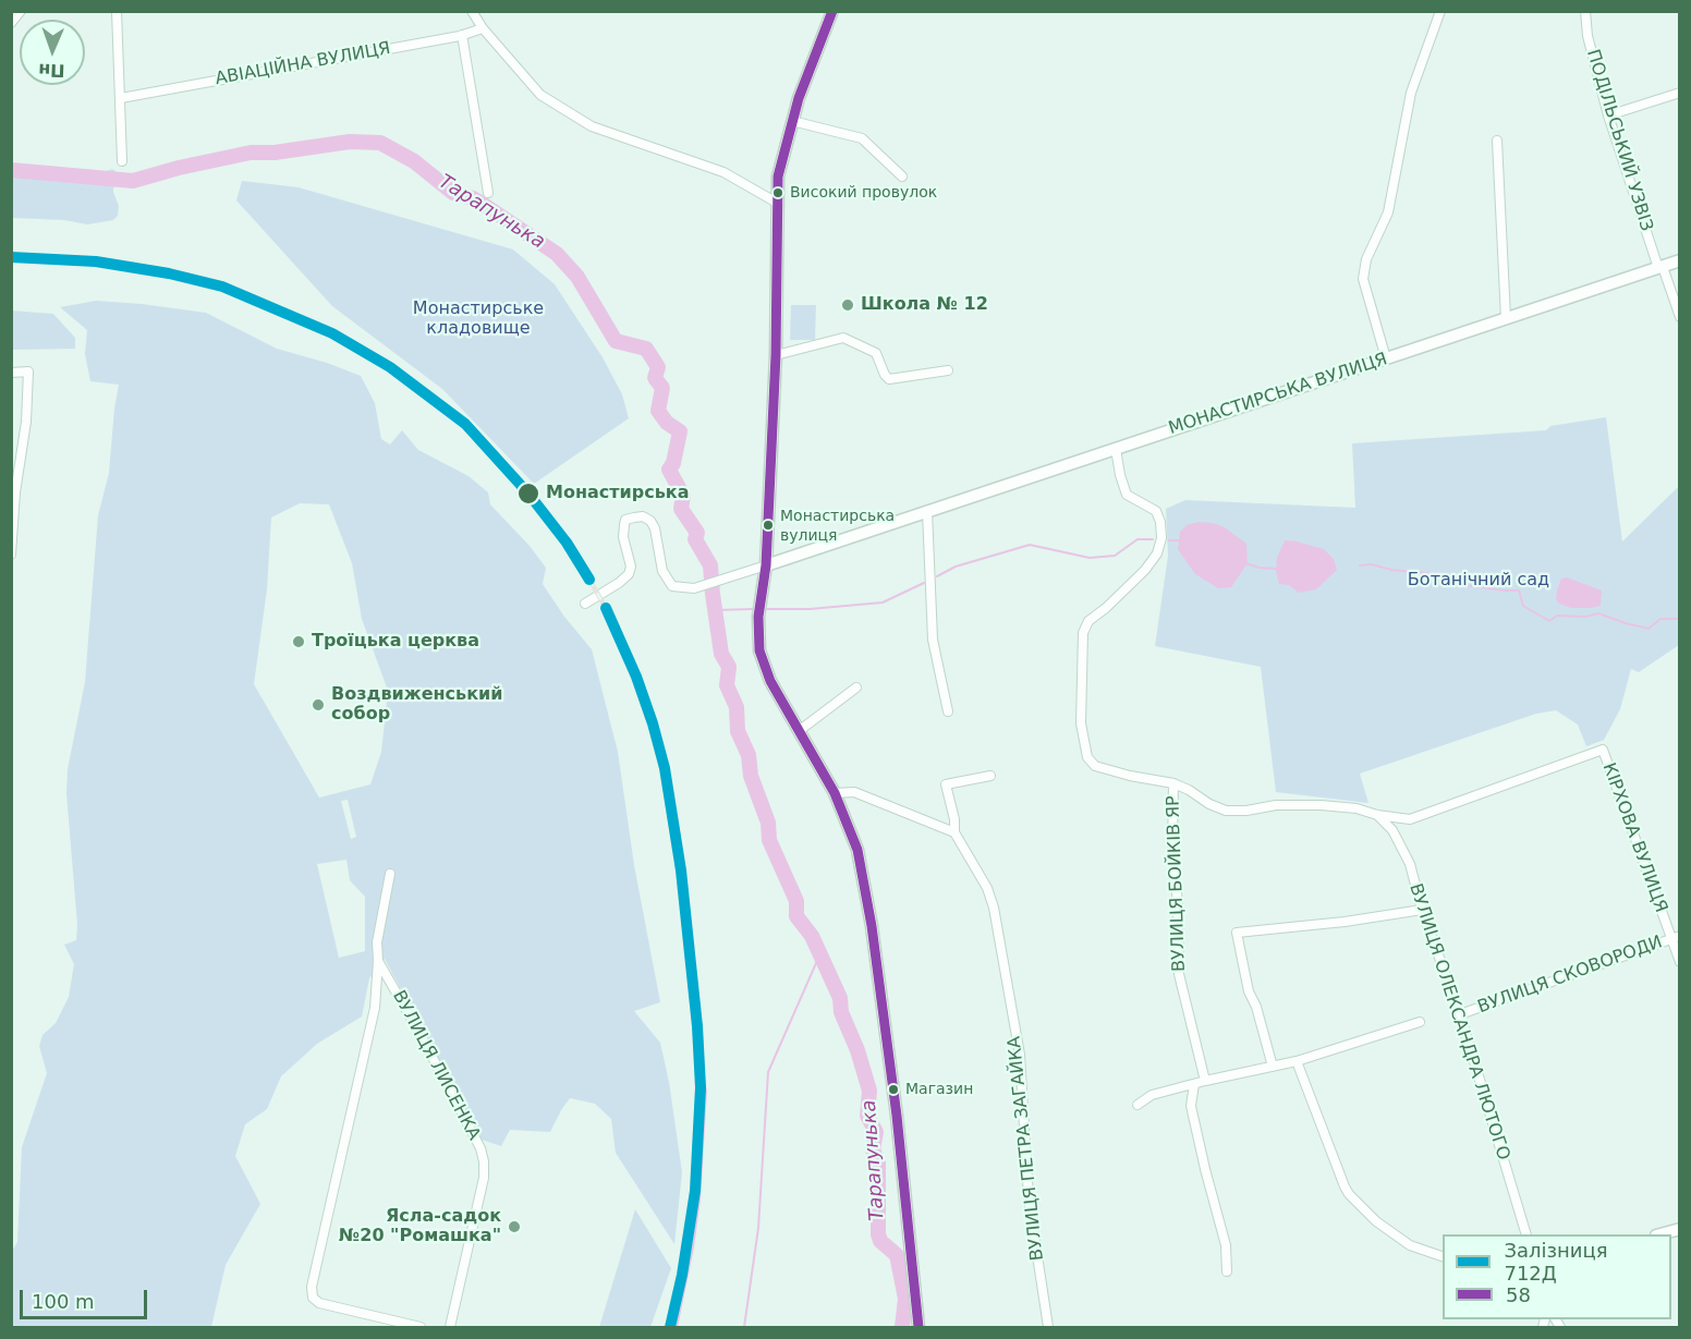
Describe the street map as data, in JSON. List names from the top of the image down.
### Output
{
  "streets": {
    "street": [
      "АВІАЦІЙНА ВУЛИЦЯ",
      "ПОДІЛЬСЬКИЙ УЗВІЗ",
      "МОНАСТИРСЬКА ВУЛИЦЯ",
      "КІРХОВА ВУЛИЦЯ",
      "ВУЛИЦЯ БОЙКІВ ЯР",
      "ВУЛИЦЯ СКОВОРОДИ",
      "ВУЛИЦЯ ОЛЕКСАНДРА ЛЮТОГО",
      "ВУЛИЦЯ ЛИСЕНКА",
      "ВУЛИЦЯ ПЕТРА ЗАГАЙКА"
    ]
  },
  "crossings": [
    ["ПОДІЛЬСЬКИЙ УЗВІЗ", "МОНАСТИРСЬКА ВУЛИЦЯ"],
    ["МОНАСТИРСЬКА ВУЛИЦЯ", "ВУЛИЦЯ БОЙКІВ ЯР"],
    ["КІРХОВА ВУЛИЦЯ", "ВУЛИЦЯ СКОВОРОДИ"],
    ["КІРХОВА ВУЛИЦЯ", "ВУЛИЦЯ ОЛЕКСАНДРА ЛЮТОГО"],
    ["ВУЛИЦЯ СКОВОРОДИ", "ВУЛИЦЯ ОЛЕКСАНДРА ЛЮТОГО"]
  ],
  "water": ["Тарапунька"],
  "parks": ["Монастирське кладовище", "Ботанічний сад"],
  "places": [
    "Високий провулок",
    "Школа № 12",
    "Монастирська",
    "Монастирська вулиця",
    "Троїцька церква",
    "Воздвиженський собор",
    "Магазин",
    "Ясла-садок №20 \"Ромашка\""
  ],
  "lines": ["transit line 58", "rail line 712Д"],
  "legend": ["Залізниця 712Д", "58"],
  "scale_bar": "100 m",
  "north": "bottom"
}
